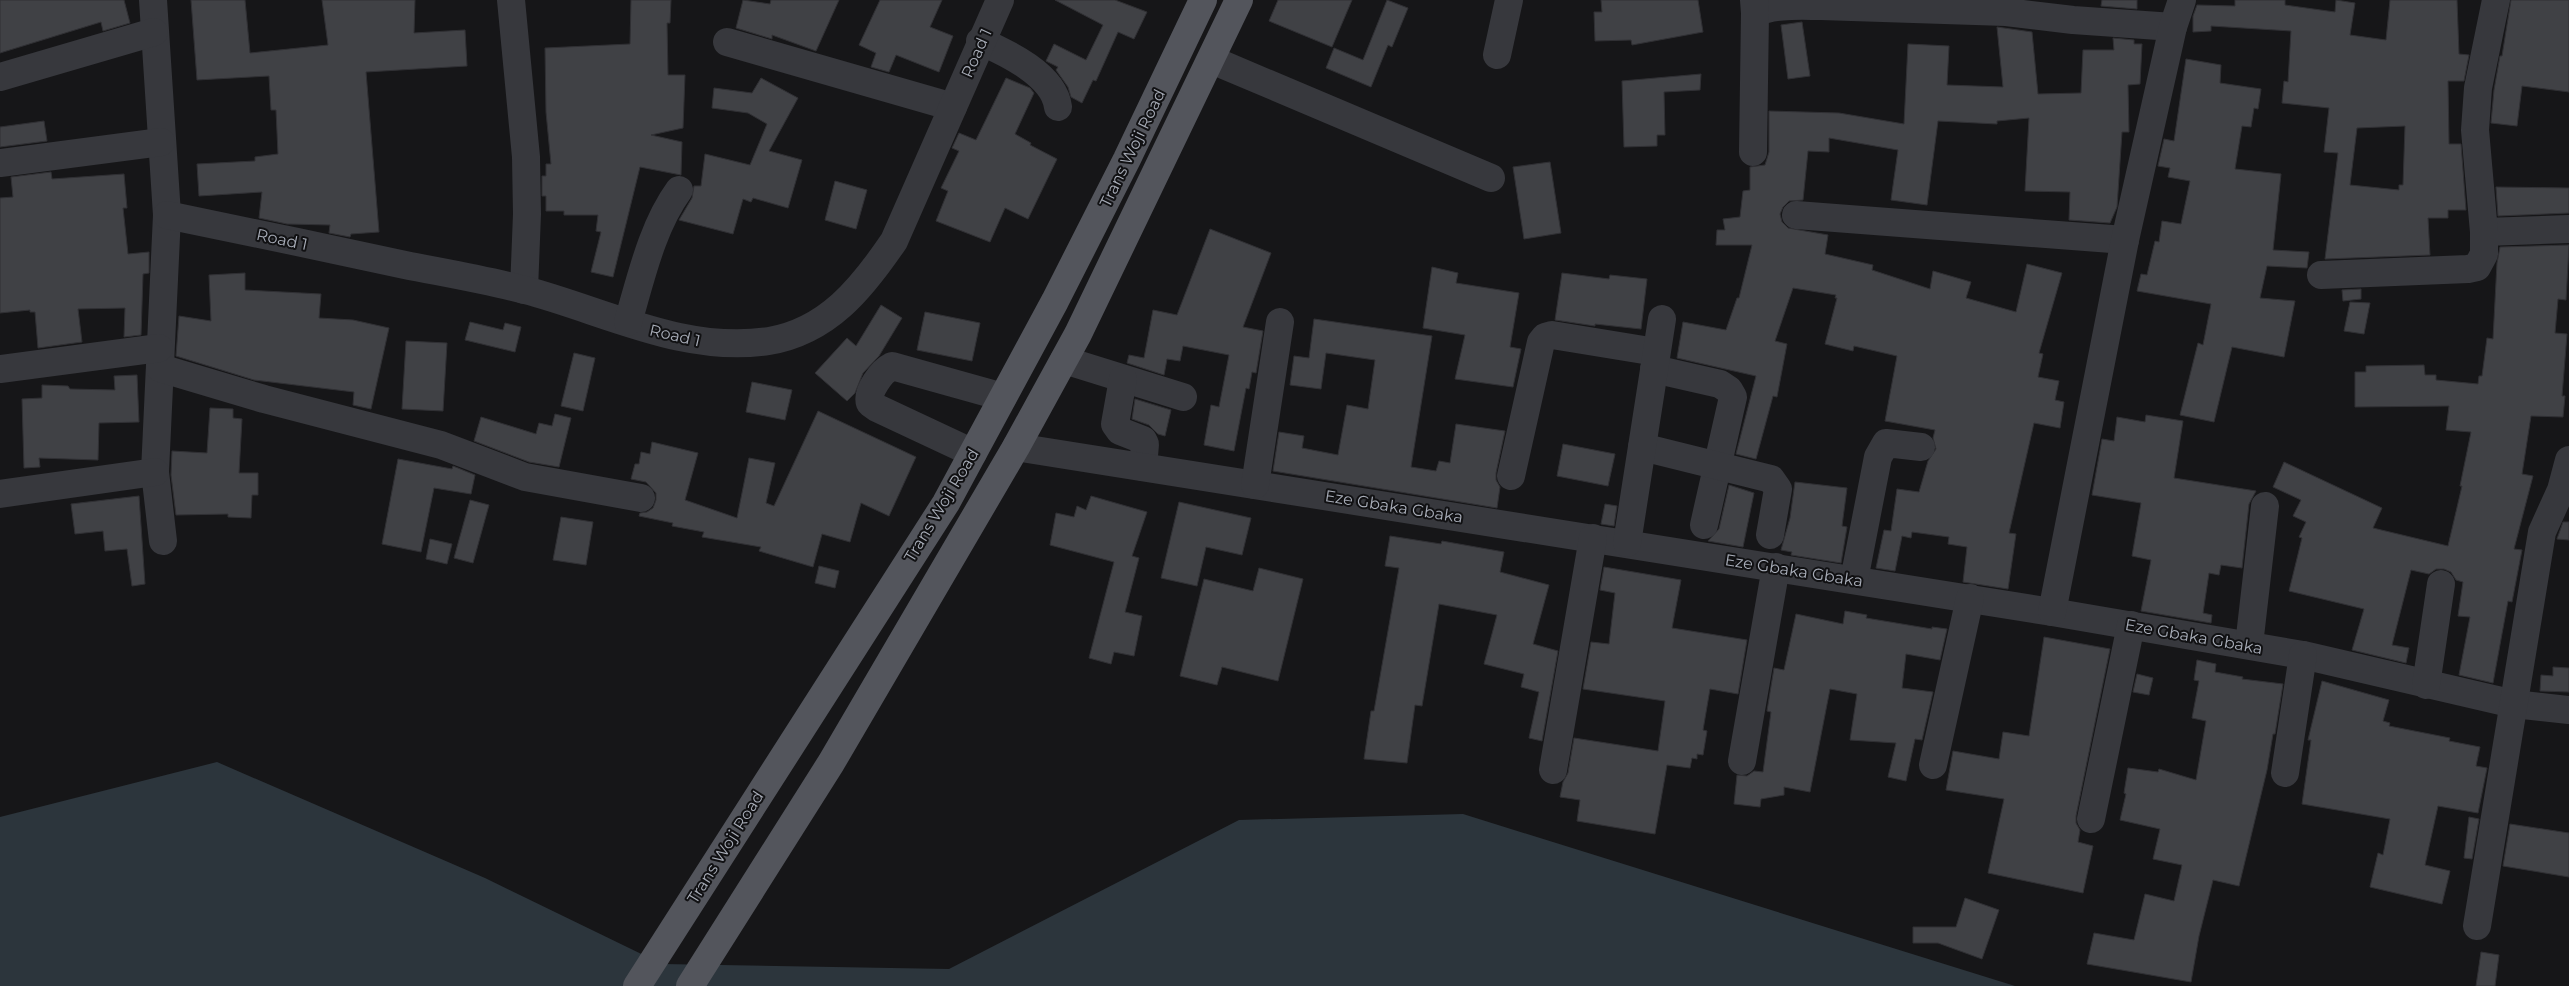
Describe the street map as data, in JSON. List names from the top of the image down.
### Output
{
  "streets": {
    "main road": ["Trans Woji Road"],
    "street": ["Road 1", "Eze Gbaka Gbaka"]
  },
  "crossings": [
    ["Trans Woji Road", "Eze Gbaka Gbaka"]
  ]
}
